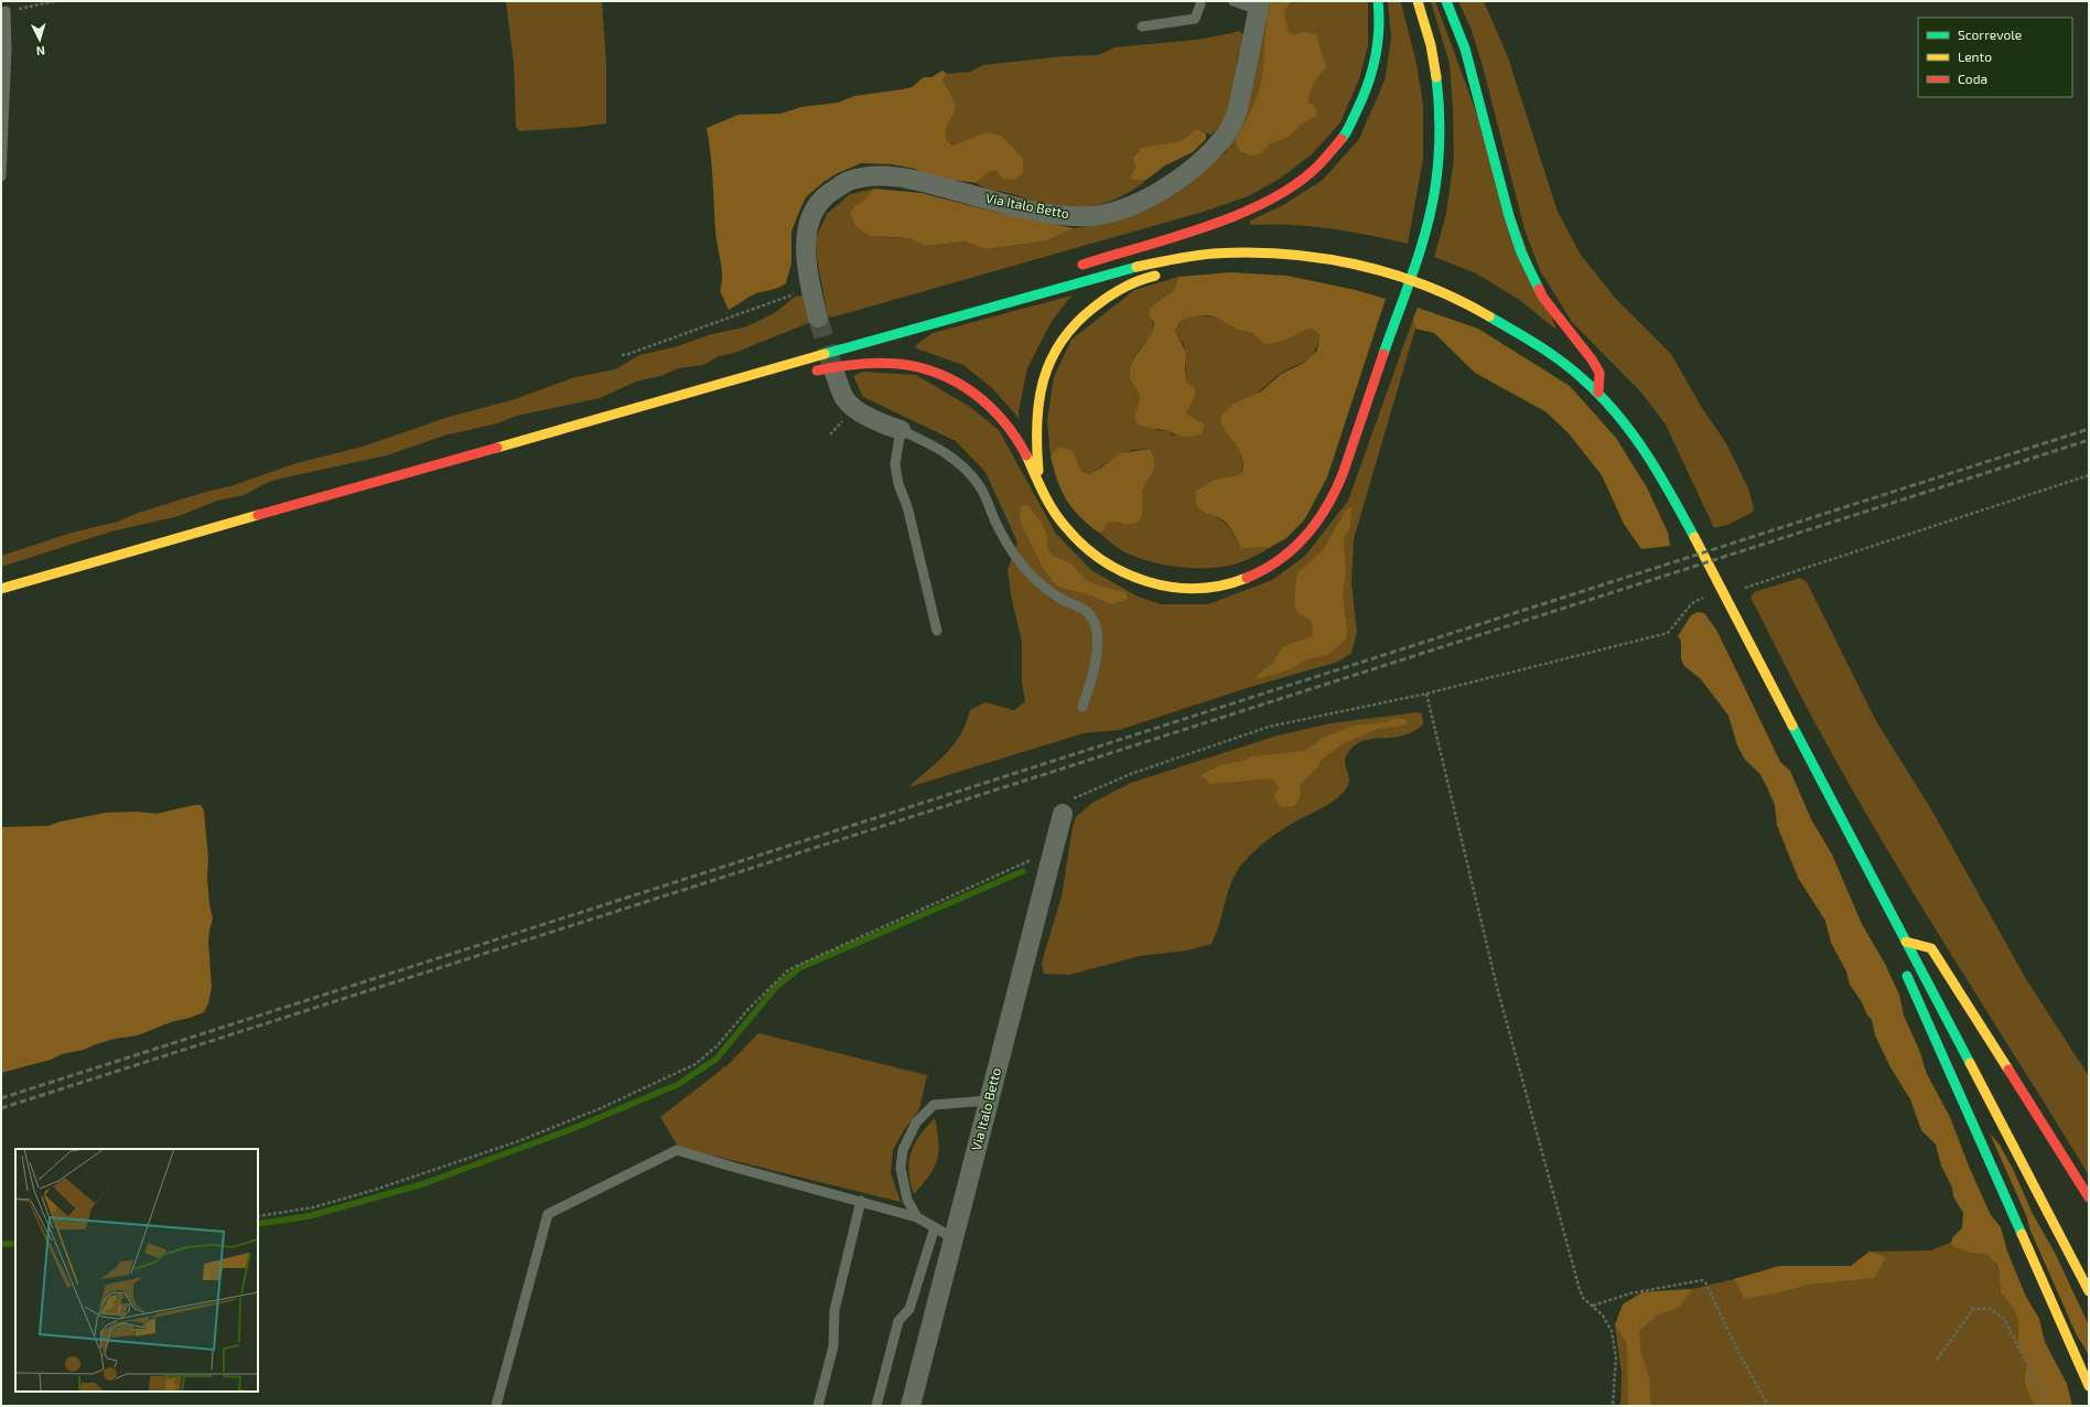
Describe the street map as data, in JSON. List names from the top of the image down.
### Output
{
  "streets": {
    "street": ["Via Italo Betto"]
  },
  "legend": ["Scorrevole", "Lento", "Coda"],
  "north": "bottom"
}
